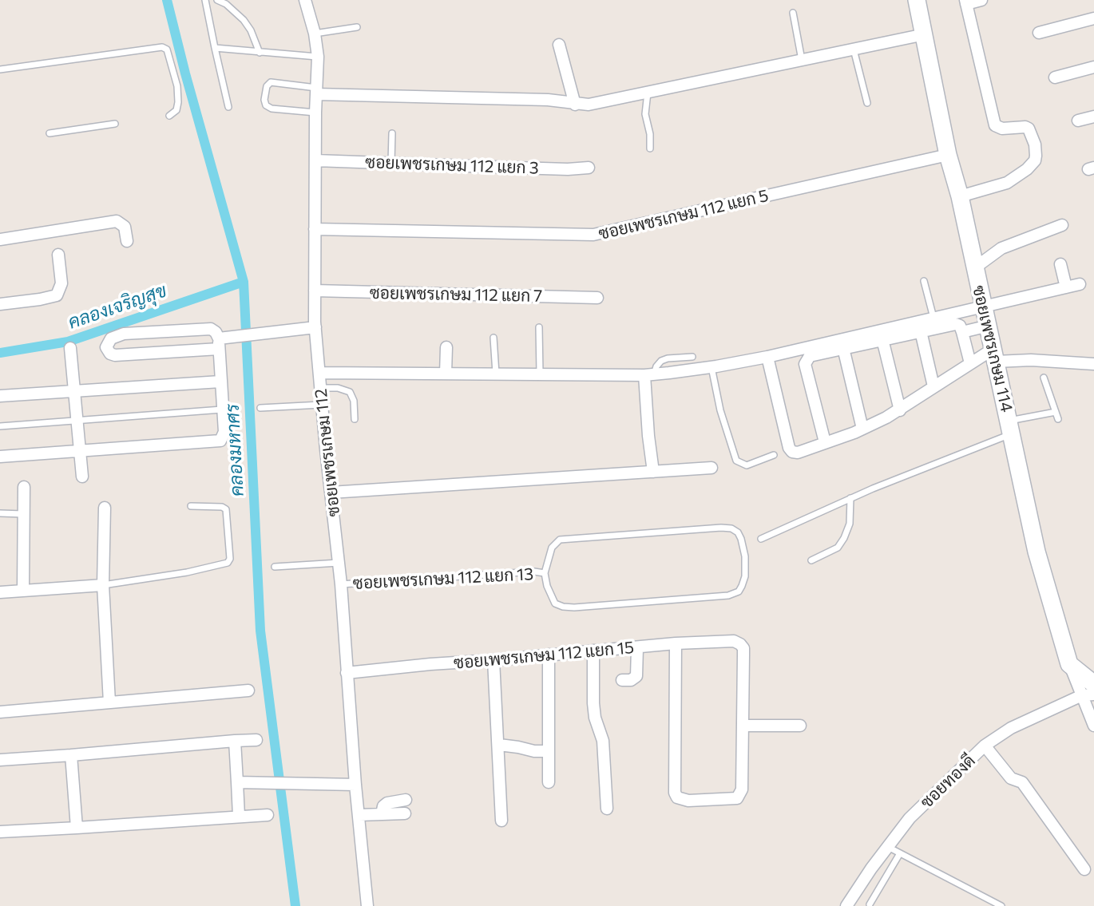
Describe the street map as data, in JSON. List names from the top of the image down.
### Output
{
  "streets": {
    "street": [
      "ซอยเพชรเกษม 112 แยก 3",
      "ซอยเพชรเกษม 112 แยก 5",
      "ซอยเพชรเกษม 112 แยก 7",
      "ซอยเพชรเกษม 114",
      "ซอยเพชรเกษม 112",
      "ซอยเพชรเกษม 112 แยก 15",
      "ซอยทองดี"
    ],
    "lane": ["ซอยเพชรเกษม 112 แยก 13"]
  },
  "crossings": [
    ["ซอยเพชรเกษม 112 แยก 3", "ซอยเพชรเกษม 112"],
    ["ซอยเพชรเกษม 112 แยก 5", "ซอยเพชรเกษม 114"],
    ["ซอยเพชรเกษม 112 แยก 5", "ซอยเพชรเกษม 112"],
    ["ซอยเพชรเกษม 112 แยก 7", "ซอยเพชรเกษม 112"],
    ["ซอยเพชรเกษม 114", "ซอยทองดี"],
    ["ซอยเพชรเกษม 112", "ซอยเพชรเกษม 112 แยก 13"],
    ["ซอยเพชรเกษม 112", "ซอยเพชรเกษม 112 แยก 15"]
  ],
  "water": ["คลองเจริญสุข", "คลองมหาศร"]
}
